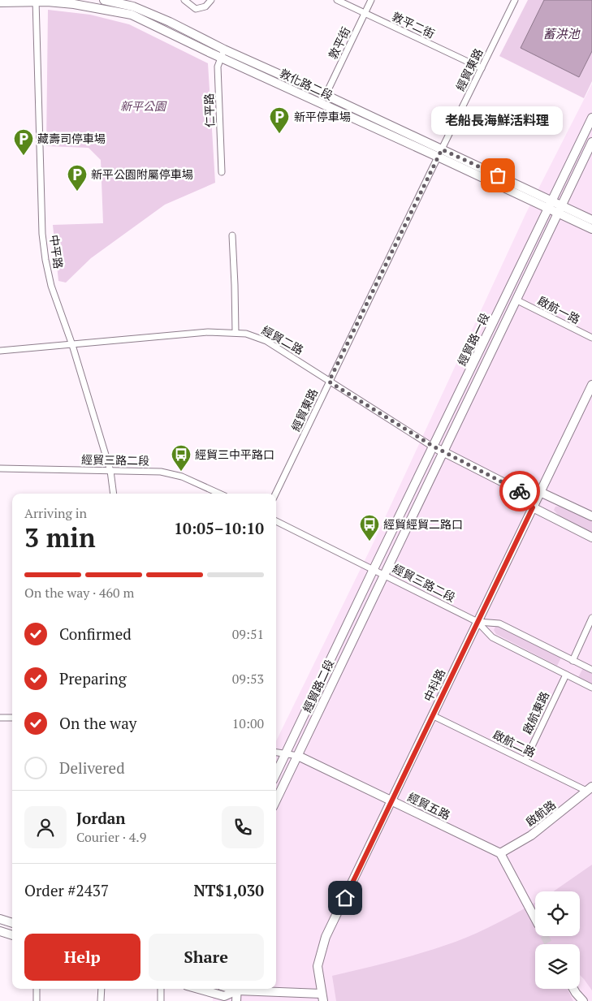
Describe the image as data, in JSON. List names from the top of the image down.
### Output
{
  "streets": {
    "street": [
      "敦平二街",
      "敦平街",
      "經貿東路",
      "敦化路二段",
      "仁平路",
      "中平路",
      "啟航一路",
      "經貿路一段",
      "經貿二路",
      "經貿三路二段",
      "中科路",
      "經貿路二段",
      "啟航東路",
      "啟航二路",
      "經貿五路",
      "啟航路"
    ]
  },
  "crossings": [
    ["敦平二街", "敦平街"],
    ["敦平二街", "經貿東路"],
    ["敦平街", "敦化路二段"],
    ["經貿東路", "敦化路二段"],
    ["經貿東路", "經貿二路"],
    ["敦化路二段", "仁平路"],
    ["敦化路二段", "中平路"],
    ["敦化路二段", "經貿路一段"],
    ["中平路", "經貿二路"],
    ["中平路", "經貿三路二段"],
    ["啟航一路", "經貿路一段"],
    ["經貿路一段", "經貿二路"],
    ["經貿路一段", "經貿三路二段"],
    ["經貿路一段", "經貿路二段"],
    ["經貿二路", "中科路"],
    ["經貿三路二段", "中科路"],
    ["經貿三路二段", "經貿路二段"],
    ["經貿三路二段", "啟航東路"],
    ["中科路", "啟航二路"],
    ["中科路", "經貿五路"],
    ["經貿路二段", "經貿五路"],
    ["啟航東路", "啟航二路"],
    ["啟航二路", "啟航路"],
    ["經貿五路", "啟航路"]
  ],
  "water": ["蓄洪池"],
  "parks": ["新平公園"],
  "places": {
    "parking": ["新平停車場", "藏壽司停車場", "新平公園附屬停車場"],
    "other": ["老船長海鮮活料理"],
    "bus stop": ["經貿三中平路口", "經貿經貿二路口"]
  },
  "page": {
    "bubble": "老船長海鮮活料理",
    "heading": ["3 min", "Arriving in", "10:05–10:10"],
    "panel": [
      "Jordan",
      "Courier · 4.9",
      "Order #2437",
      "NT$1,030"
    ],
    "bar": "On the way · 460 m",
    "list": [
      ["Confirmed", "09:51"],
      ["Preparing", "09:53"],
      ["On the way", "10:00"],
      "Delivered"
    ],
    "buttons": ["Help", "Share"]
  }
}
